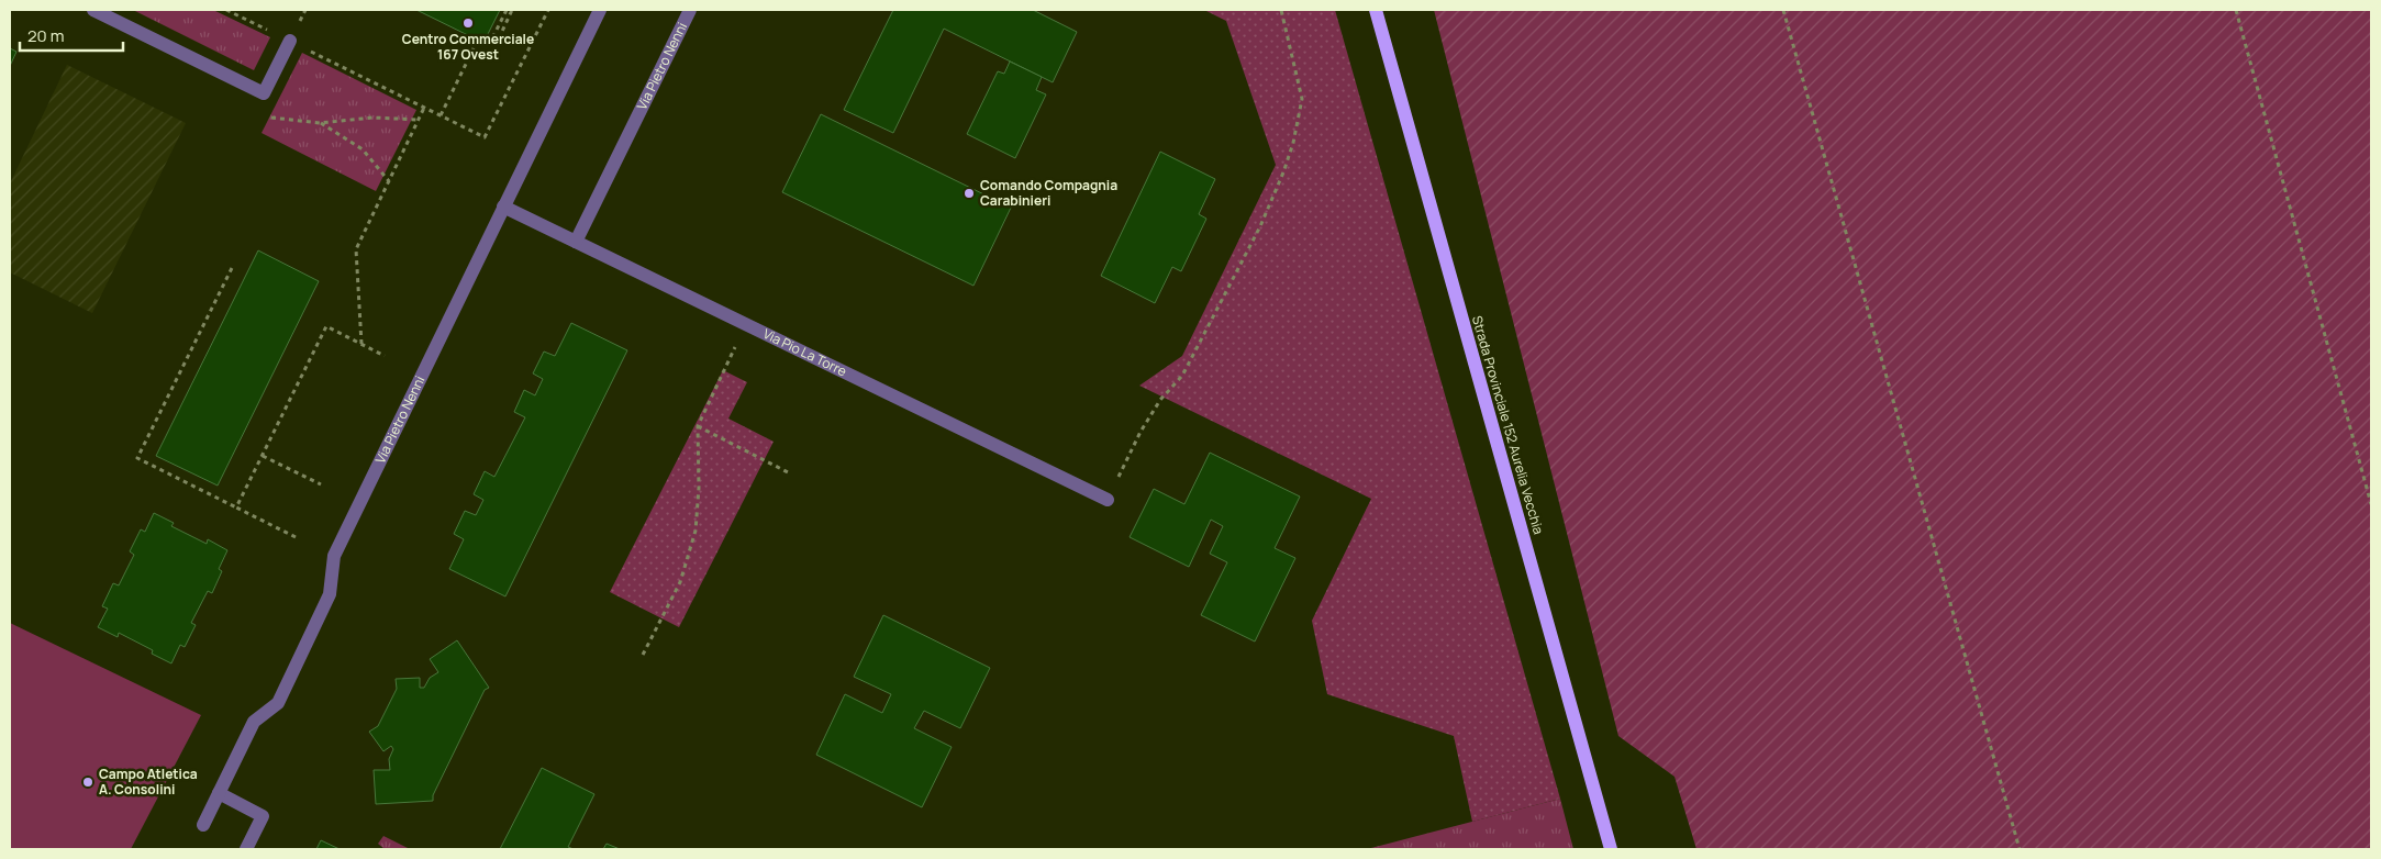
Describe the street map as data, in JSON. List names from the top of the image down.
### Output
{
  "streets": {
    "main road": ["Strada Provinciale 152 Aurelia Vecchia"],
    "street": ["Via Pietro Nenni", "Via Pio La Torre"]
  },
  "crossings": [
    ["Via Pietro Nenni", "Via Pio La Torre"]
  ],
  "places": ["Centro Commerciale 167 Ovest", "Comando Compagnia Carabinieri", "Campo Atletica A. Consolini"],
  "scale_bar": "20 m"
}
